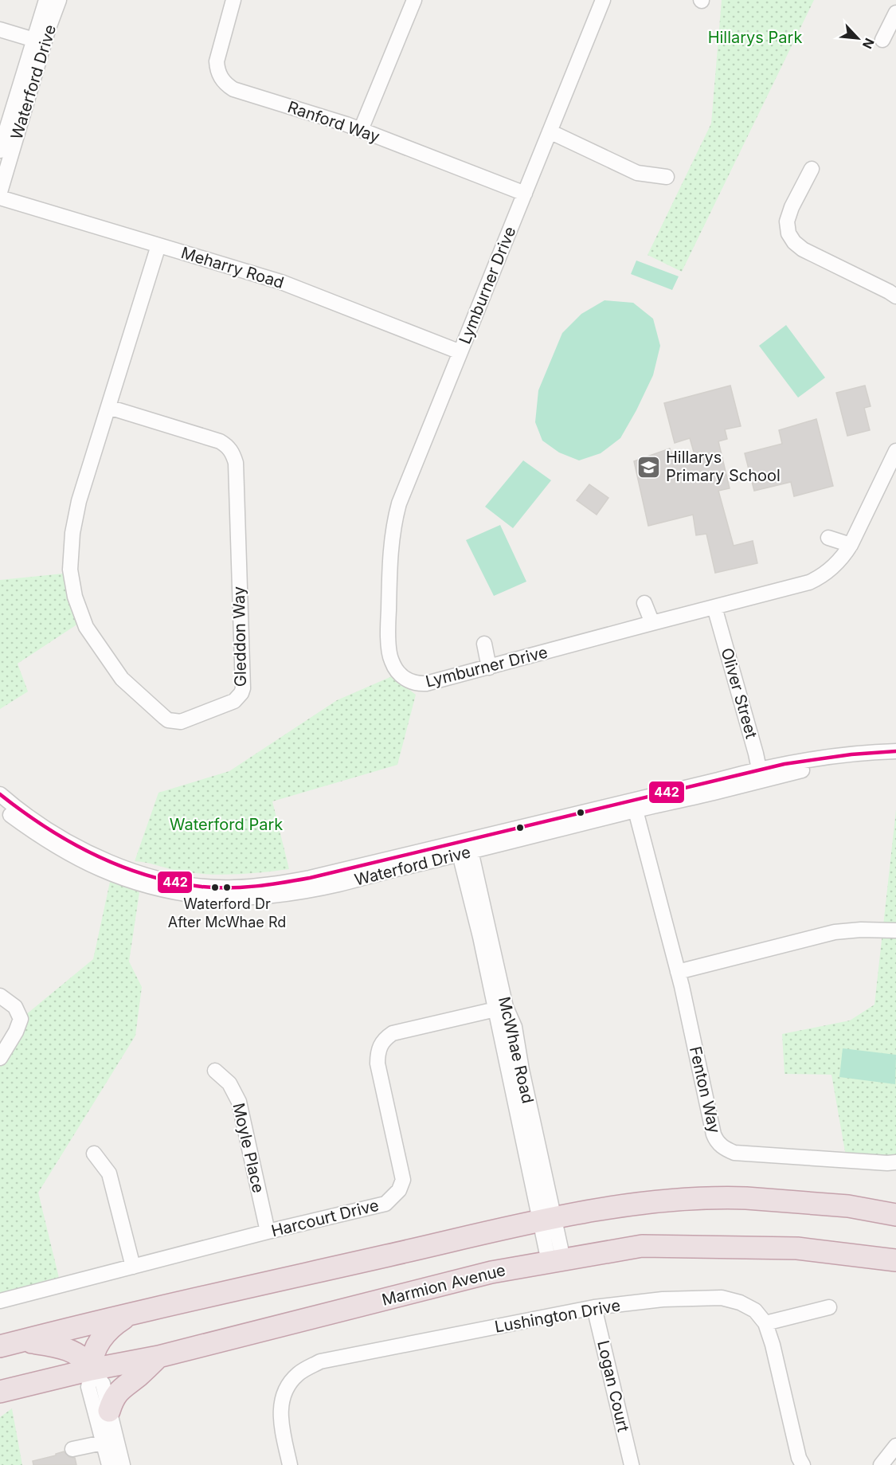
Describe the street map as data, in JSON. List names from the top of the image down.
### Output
{
  "streets": {
    "highway": ["Marmion Avenue"],
    "street": [
      "Waterford Drive",
      "Ranford Way",
      "Meharry Road",
      "Lymburner Drive",
      "Gleddon Way",
      "Oliver Street",
      "McWhae Road",
      "Fenton Way",
      "Moyle Place",
      "Harcourt Drive",
      "Lushington Drive",
      "Logan Court"
    ]
  },
  "crossings": [
    ["Waterford Drive", "Oliver Street"],
    ["Waterford Drive", "McWhae Road"],
    ["Waterford Drive", "Fenton Way"],
    ["Ranford Way", "Lymburner Drive"],
    ["Meharry Road", "Lymburner Drive"],
    ["Meharry Road", "Gleddon Way"],
    ["Lymburner Drive", "Oliver Street"],
    ["McWhae Road", "Harcourt Drive"],
    ["McWhae Road", "Marmion Avenue"],
    ["Moyle Place", "Harcourt Drive"],
    ["Lushington Drive", "Logan Court"]
  ],
  "parks": ["Hillarys Park", "Waterford Park"],
  "places": {
    "school or university": ["Hillarys Primary School"],
    "other": ["Waterford Dr After McWhae Rd"]
  },
  "lines": ["transit line 442"],
  "north": "bottom right"
}
